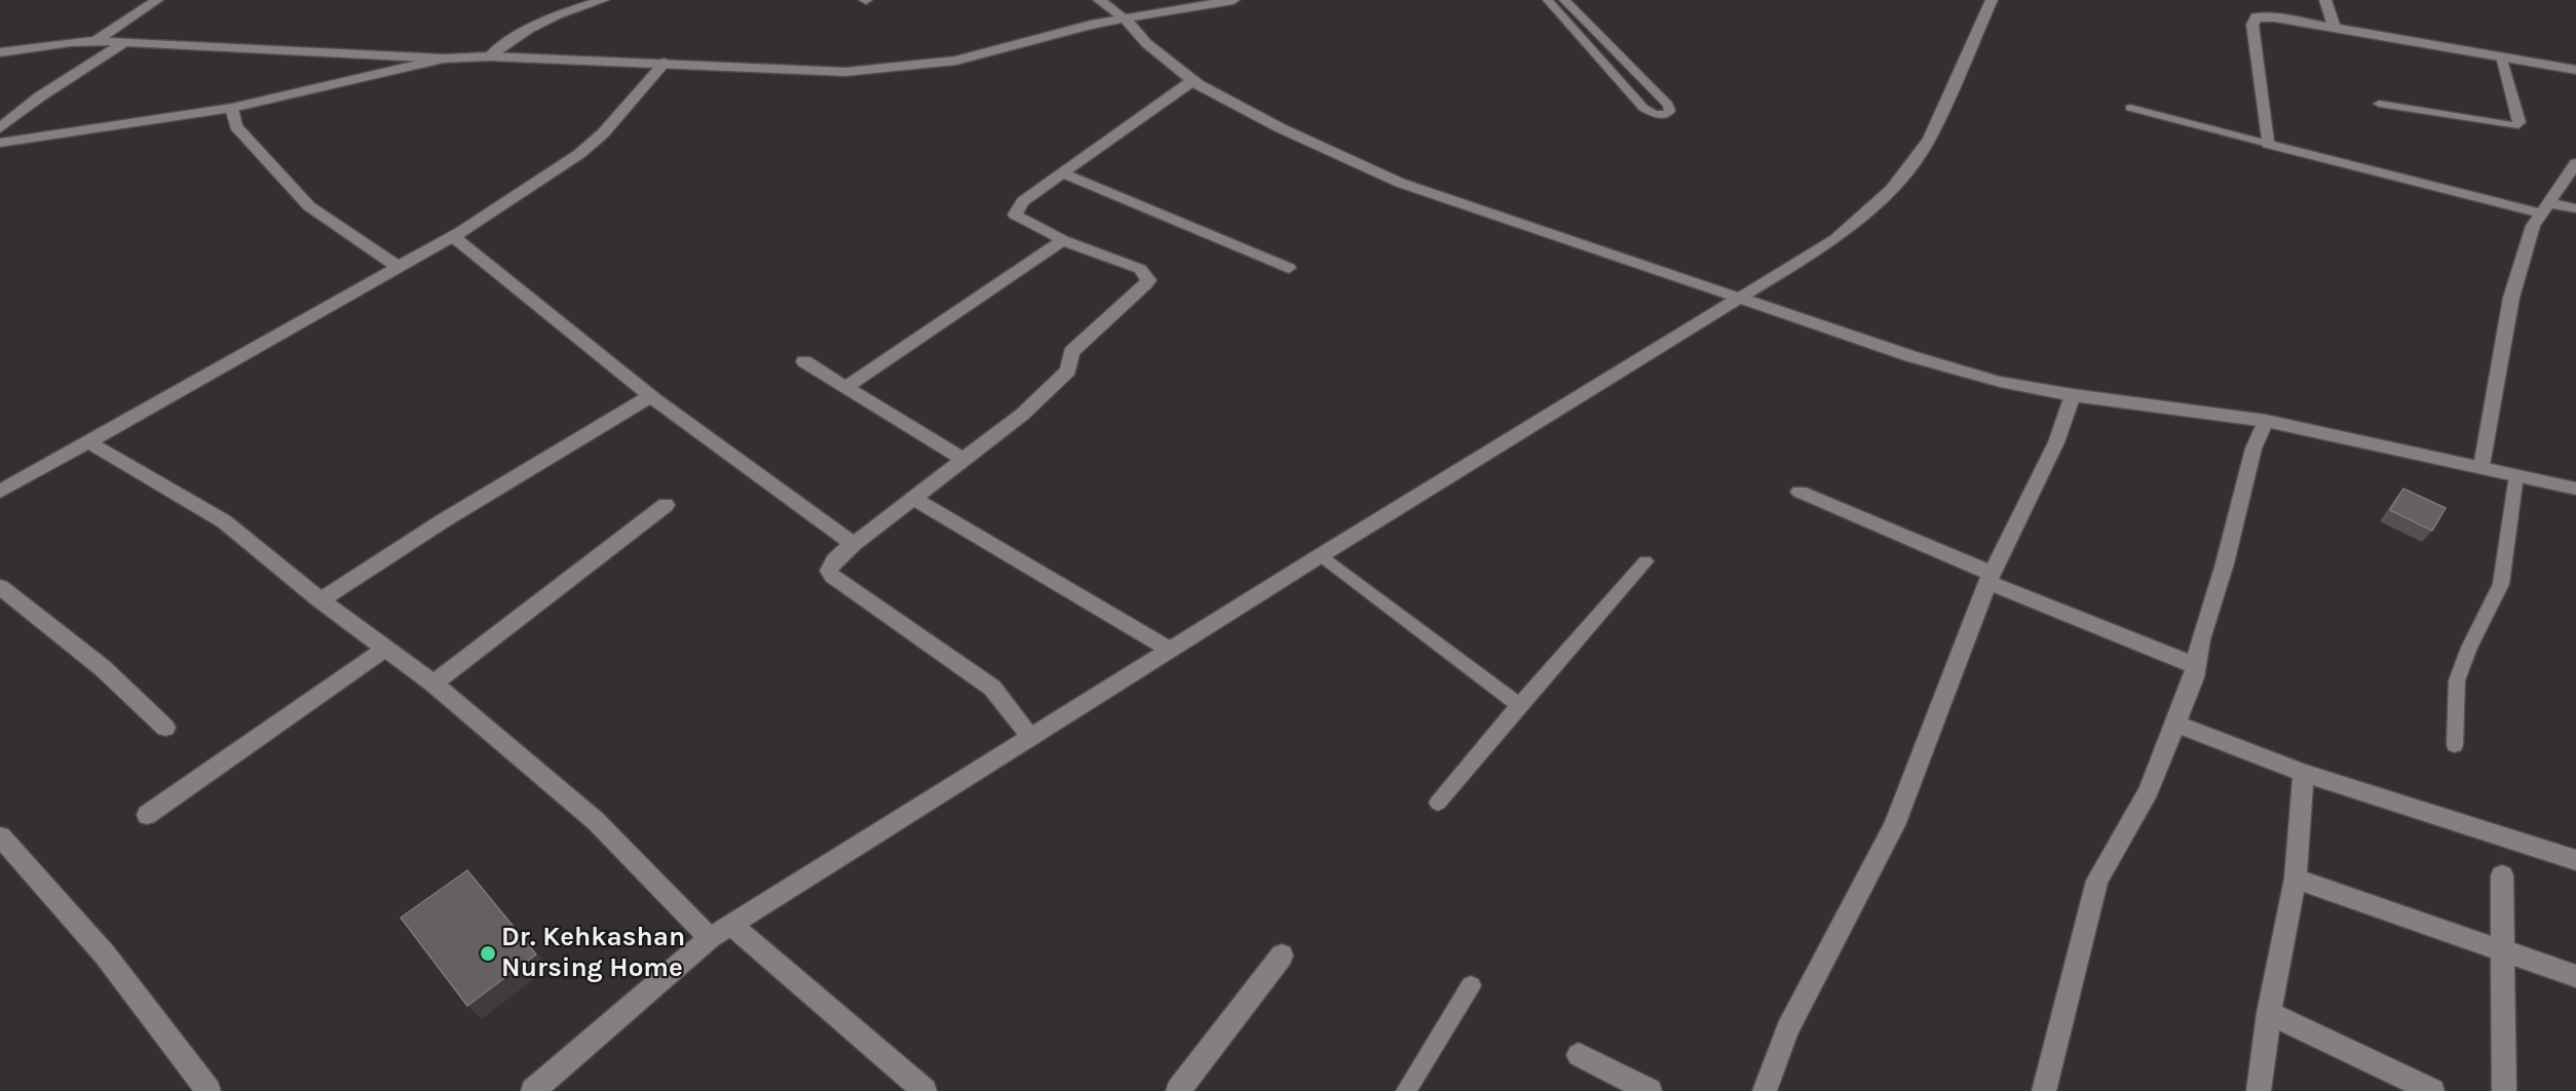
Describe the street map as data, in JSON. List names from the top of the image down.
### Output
{
  "places": ["Dr. Kehkashan Nursing Home"]
}
